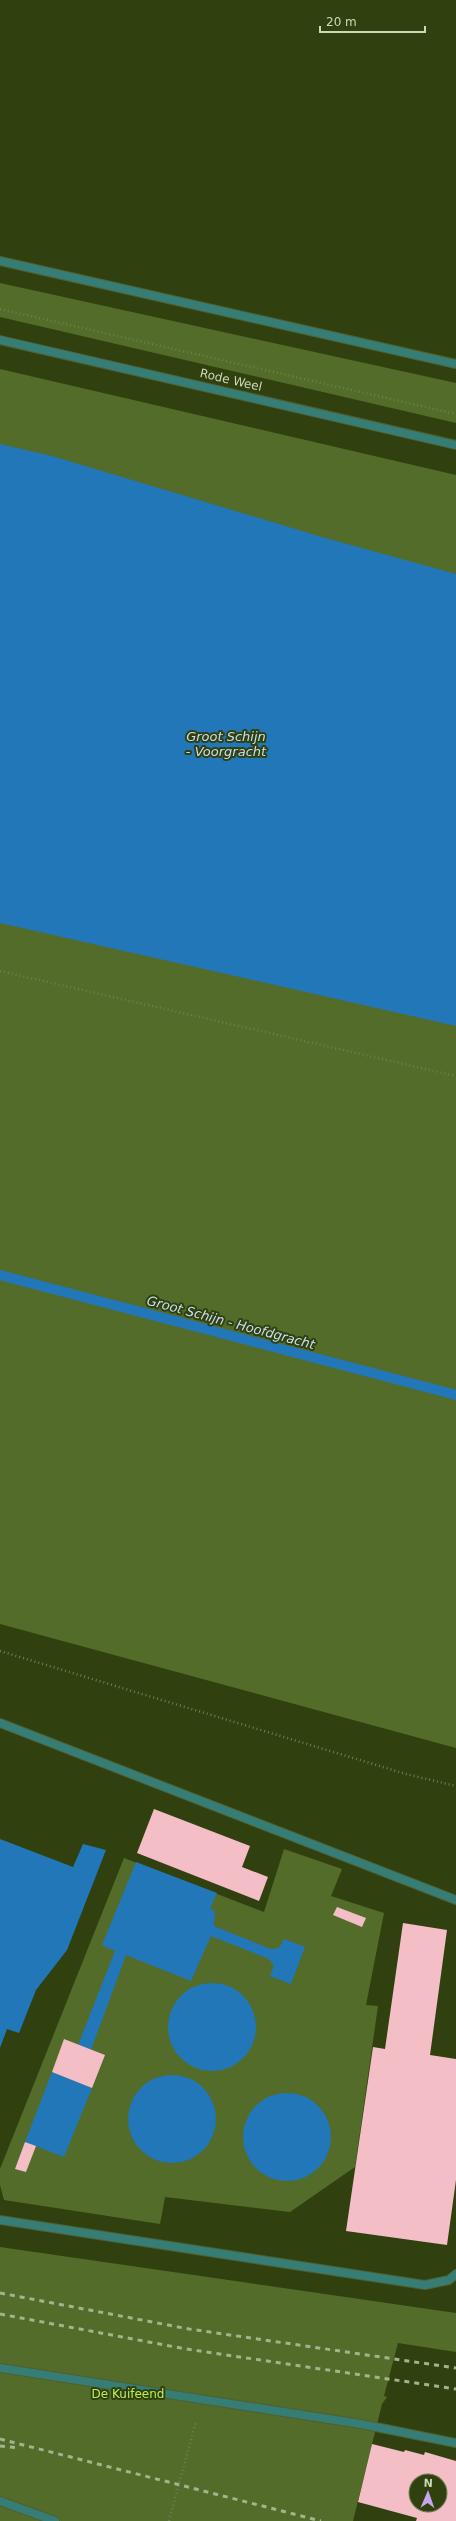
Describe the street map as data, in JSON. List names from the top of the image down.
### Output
{
  "streets": {
    "street": ["Rode Weel"]
  },
  "water": ["Groot Schijn - Voorgracht", "Groot Schijn - Hoofdgracht"],
  "parks": ["De Kuifeend"],
  "scale_bar": "20 m",
  "north": "top"
}
